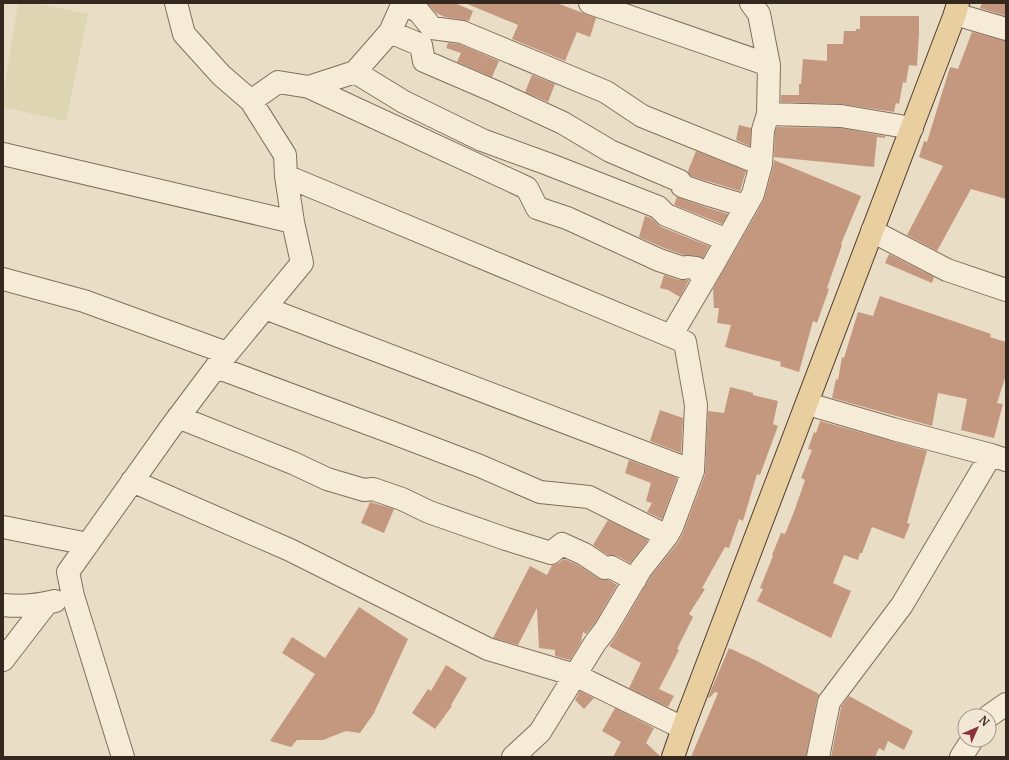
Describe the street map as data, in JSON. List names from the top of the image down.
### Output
{
  "north": "top right"
}
